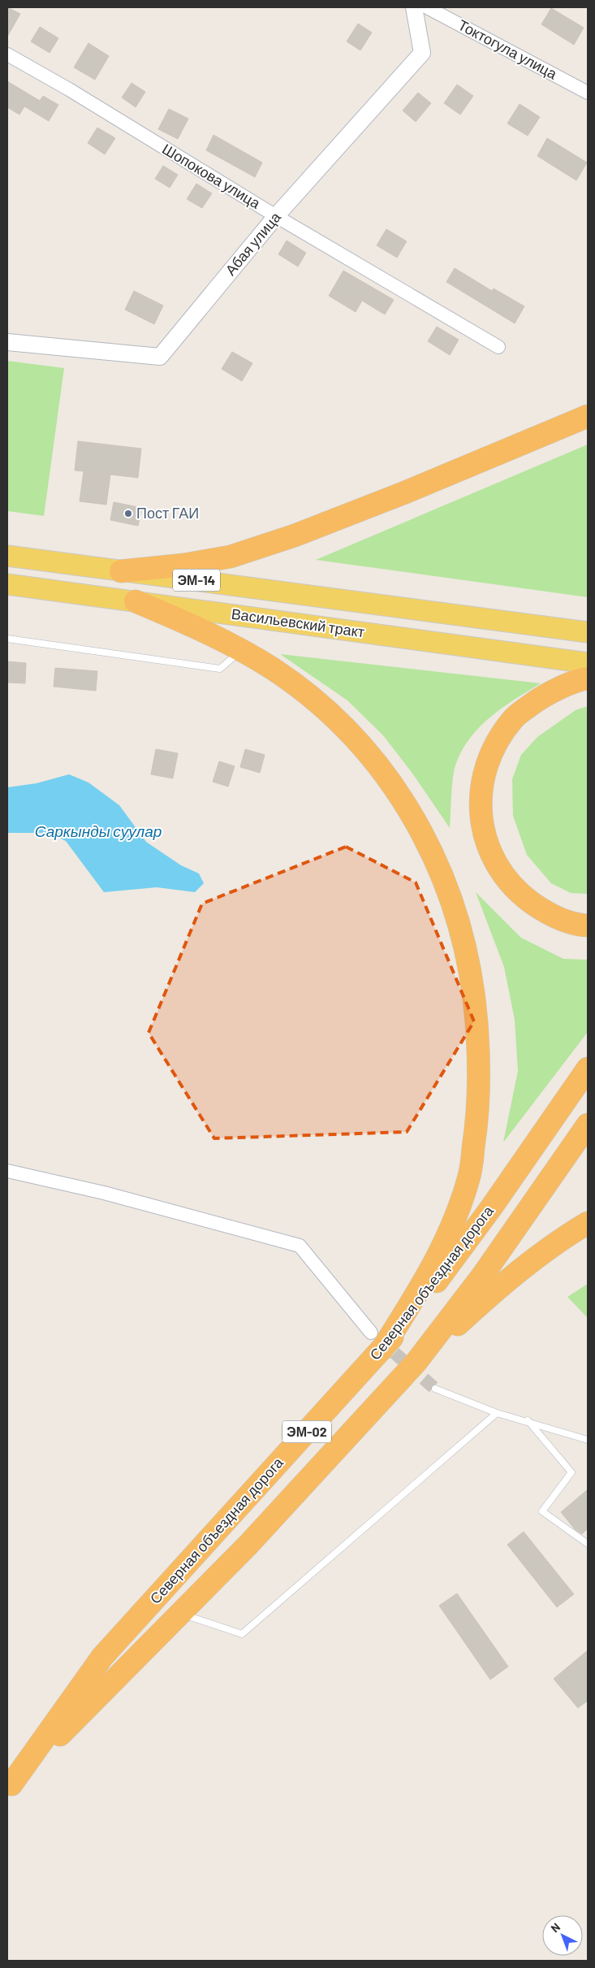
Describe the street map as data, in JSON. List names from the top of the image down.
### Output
{
  "streets": {
    "highway": ["Северная объездная дорога", "ЭМ-02"],
    "main road": ["ЭМ-14", "Васильевский тракт"],
    "street": ["Токтогула улица", "Шопокова улица", "Абая улица"]
  },
  "crossings": [
    ["Шопокова улица", "Абая улица"]
  ],
  "water": ["Саркынды суулар"],
  "places": ["Пост ГАИ"],
  "north": "top left"
}
